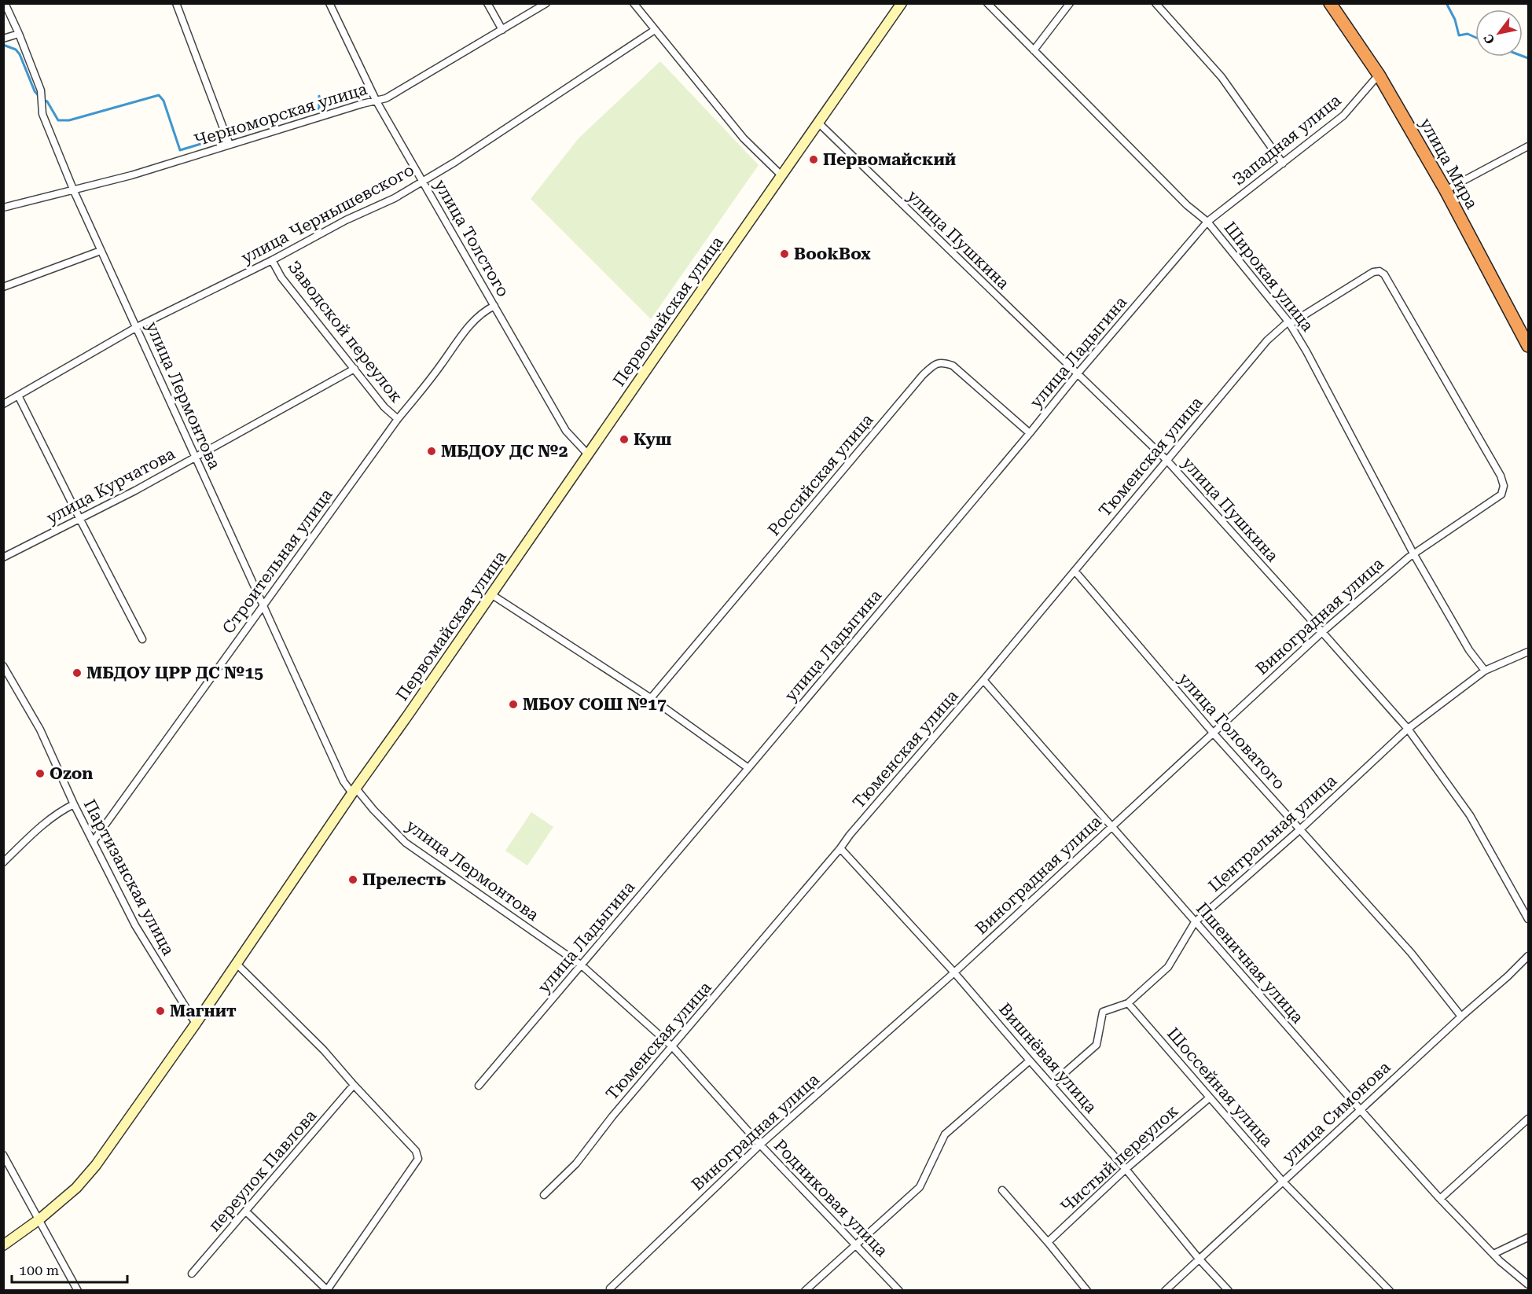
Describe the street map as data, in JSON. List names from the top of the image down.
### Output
{
  "streets": {
    "highway": ["улица Мира"],
    "street": [
      "Черноморская улица",
      "Западная улица",
      "улица Чернышевского",
      "улица Толстого",
      "улица Пушкина",
      "Широкая улица",
      "Первомайская улица",
      "Заводской переулок",
      "улица Ладыгина",
      "улица Лермонтова",
      "Тюменская улица",
      "Российская улица",
      "улица Курчатова",
      "Строительная улица",
      "Виноградная улица",
      "улица Головатого",
      "Центральная улица",
      "Партизанская улица",
      "Пшеничная улица",
      "Вишнёвая улица",
      "Шоссейная улица",
      "улица Симонова",
      "Чистый переулок",
      "переулок Павлова",
      "Родниковая улица"
    ]
  },
  "crossings": [
    ["Черноморская улица", "улица Толстого"],
    ["Черноморская улица", "улица Лермонтова"],
    ["Западная улица", "улица Мира"],
    ["Западная улица", "Широкая улица"],
    ["Западная улица", "улица Ладыгина"],
    ["улица Чернышевского", "улица Толстого"],
    ["улица Чернышевского", "Заводской переулок"],
    ["улица Чернышевского", "улица Лермонтова"],
    ["улица Толстого", "Первомайская улица"],
    ["улица Толстого", "Строительная улица"],
    ["улица Пушкина", "Первомайская улица"],
    ["улица Пушкина", "улица Ладыгина"],
    ["улица Пушкина", "Тюменская улица"],
    ["улица Пушкина", "Виноградная улица"],
    ["улица Пушкина", "Центральная улица"],
    ["Широкая улица", "улица Ладыгина"],
    ["Широкая улица", "Тюменская улица"],
    ["Широкая улица", "Виноградная улица"],
    ["Широкая улица", "Центральная улица"],
    ["Первомайская улица", "улица Лермонтова"],
    ["Первомайская улица", "Партизанская улица"],
    ["Заводской переулок", "улица Курчатова"],
    ["Заводской переулок", "Строительная улица"],
    ["улица Ладыгина", "улица Лермонтова"],
    ["улица Ладыгина", "Российская улица"],
    ["улица Ладыгина", "Родниковая улица"],
    ["улица Лермонтова", "улица Курчатова"],
    ["улица Лермонтова", "Строительная улица"],
    ["улица Лермонтова", "Родниковая улица"],
    ["Тюменская улица", "Виноградная улица"],
    ["Тюменская улица", "улица Головатого"],
    ["Тюменская улица", "Пшеничная улица"],
    ["Тюменская улица", "Вишнёвая улица"],
    ["Тюменская улица", "Родниковая улица"],
    ["Строительная улица", "Партизанская улица"],
    ["Виноградная улица", "улица Головатого"],
    ["Виноградная улица", "Пшеничная улица"],
    ["Виноградная улица", "Вишнёвая улица"],
    ["Виноградная улица", "Родниковая улица"],
    ["улица Головатого", "Центральная улица"],
    ["улица Головатого", "улица Симонова"],
    ["Центральная улица", "Пшеничная улица"],
    ["Центральная улица", "Вишнёвая улица"],
    ["Центральная улица", "Шоссейная улица"],
    ["Пшеничная улица", "улица Симонова"],
    ["Вишнёвая улица", "улица Симонова"],
    ["Вишнёвая улица", "Чистый переулок"],
    ["Шоссейная улица", "улица Симонова"],
    ["Шоссейная улица", "Чистый переулок"]
  ],
  "places": [
    "Первомайский",
    "BookBox",
    "Куш",
    "МБДОУ ДС №2",
    "МБДОУ ЦРР ДС №15",
    "МБОУ СОШ №17",
    "Ozon",
    "Прелесть",
    "Магнит"
  ],
  "scale_bar": "100 m",
  "north": "bottom left"
}
